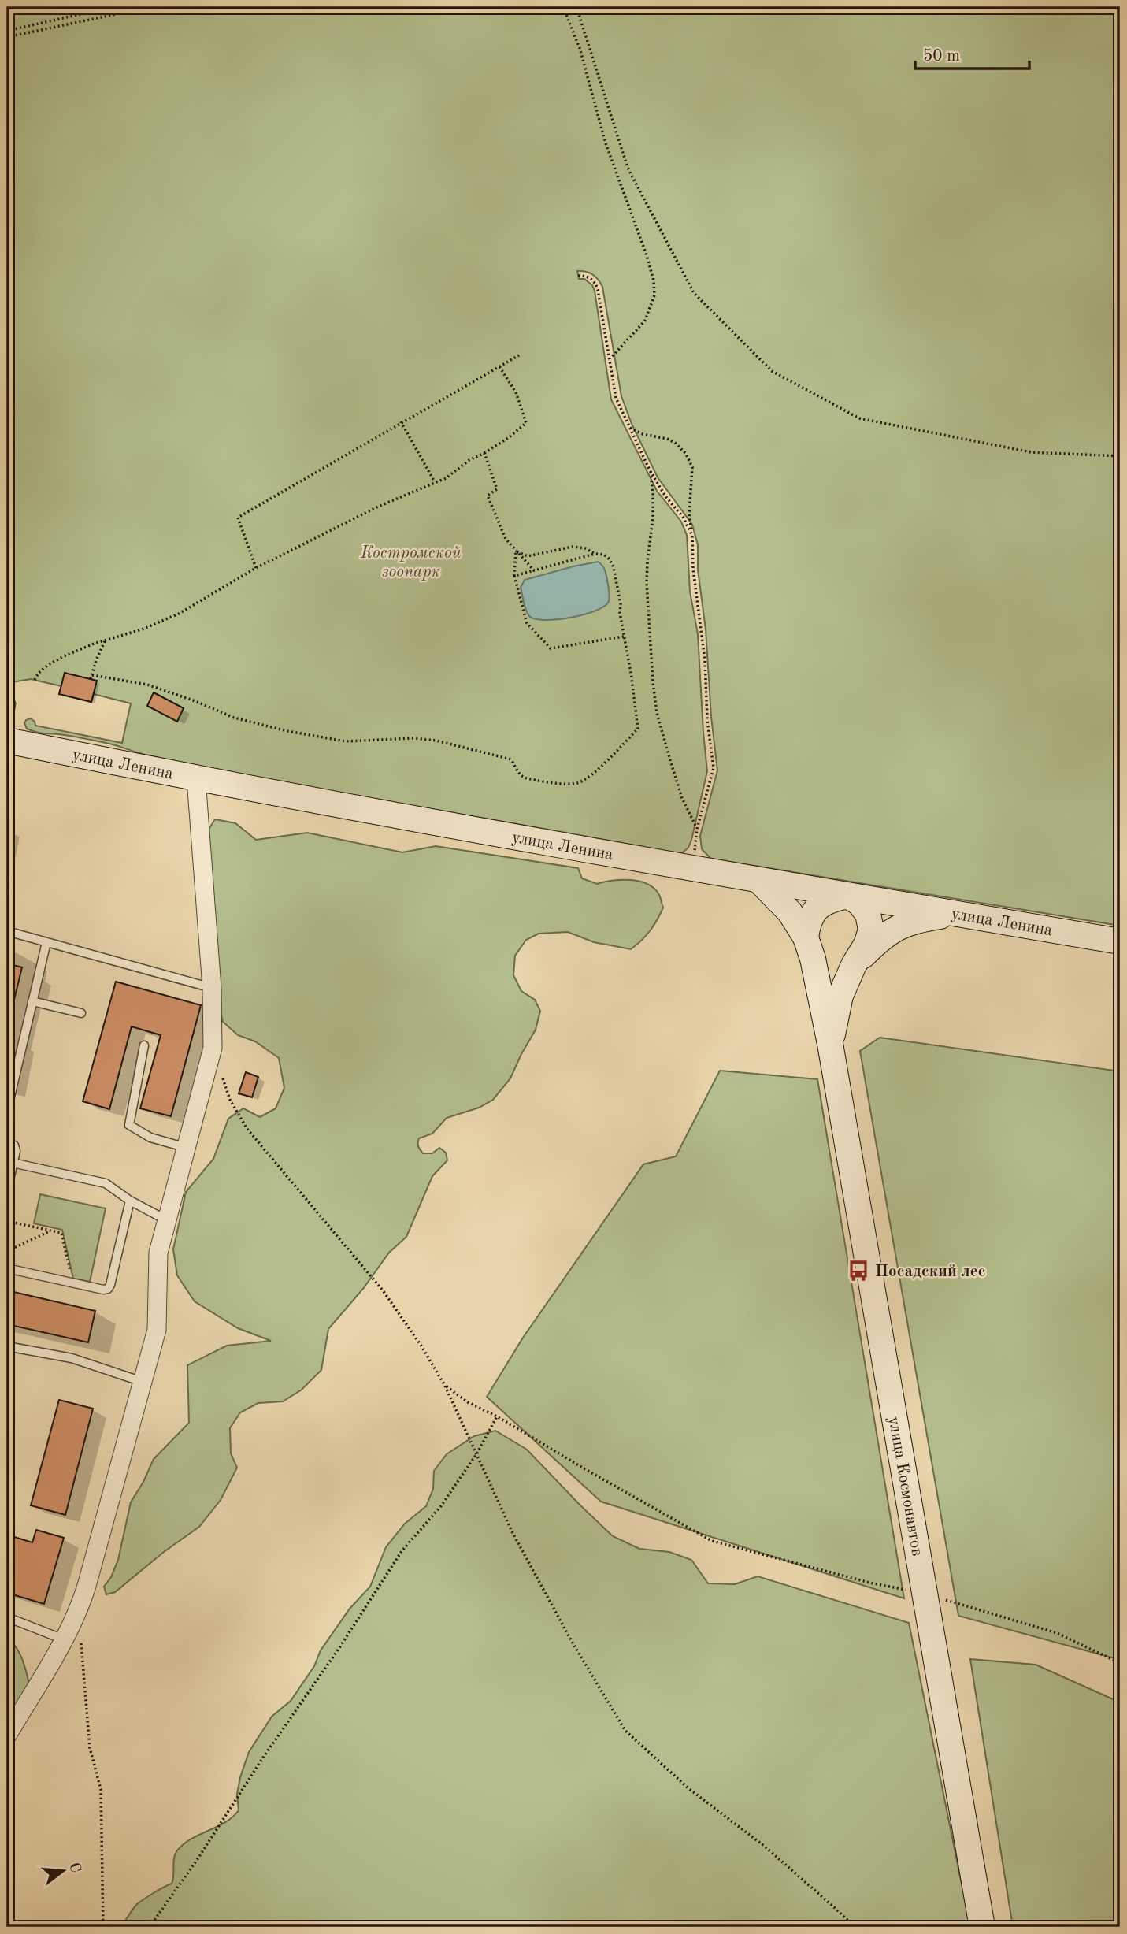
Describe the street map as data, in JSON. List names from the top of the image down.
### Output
{
  "streets": {
    "street": ["улица Ленина", "улица Космонавтов"]
  },
  "crossings": [
    ["улица Ленина", "улица Космонавтов"]
  ],
  "parks": ["Костромской зоопарк"],
  "places": {
    "bus stop": ["Посадский лес"]
  },
  "scale_bar": "50 m",
  "north": "right"
}
